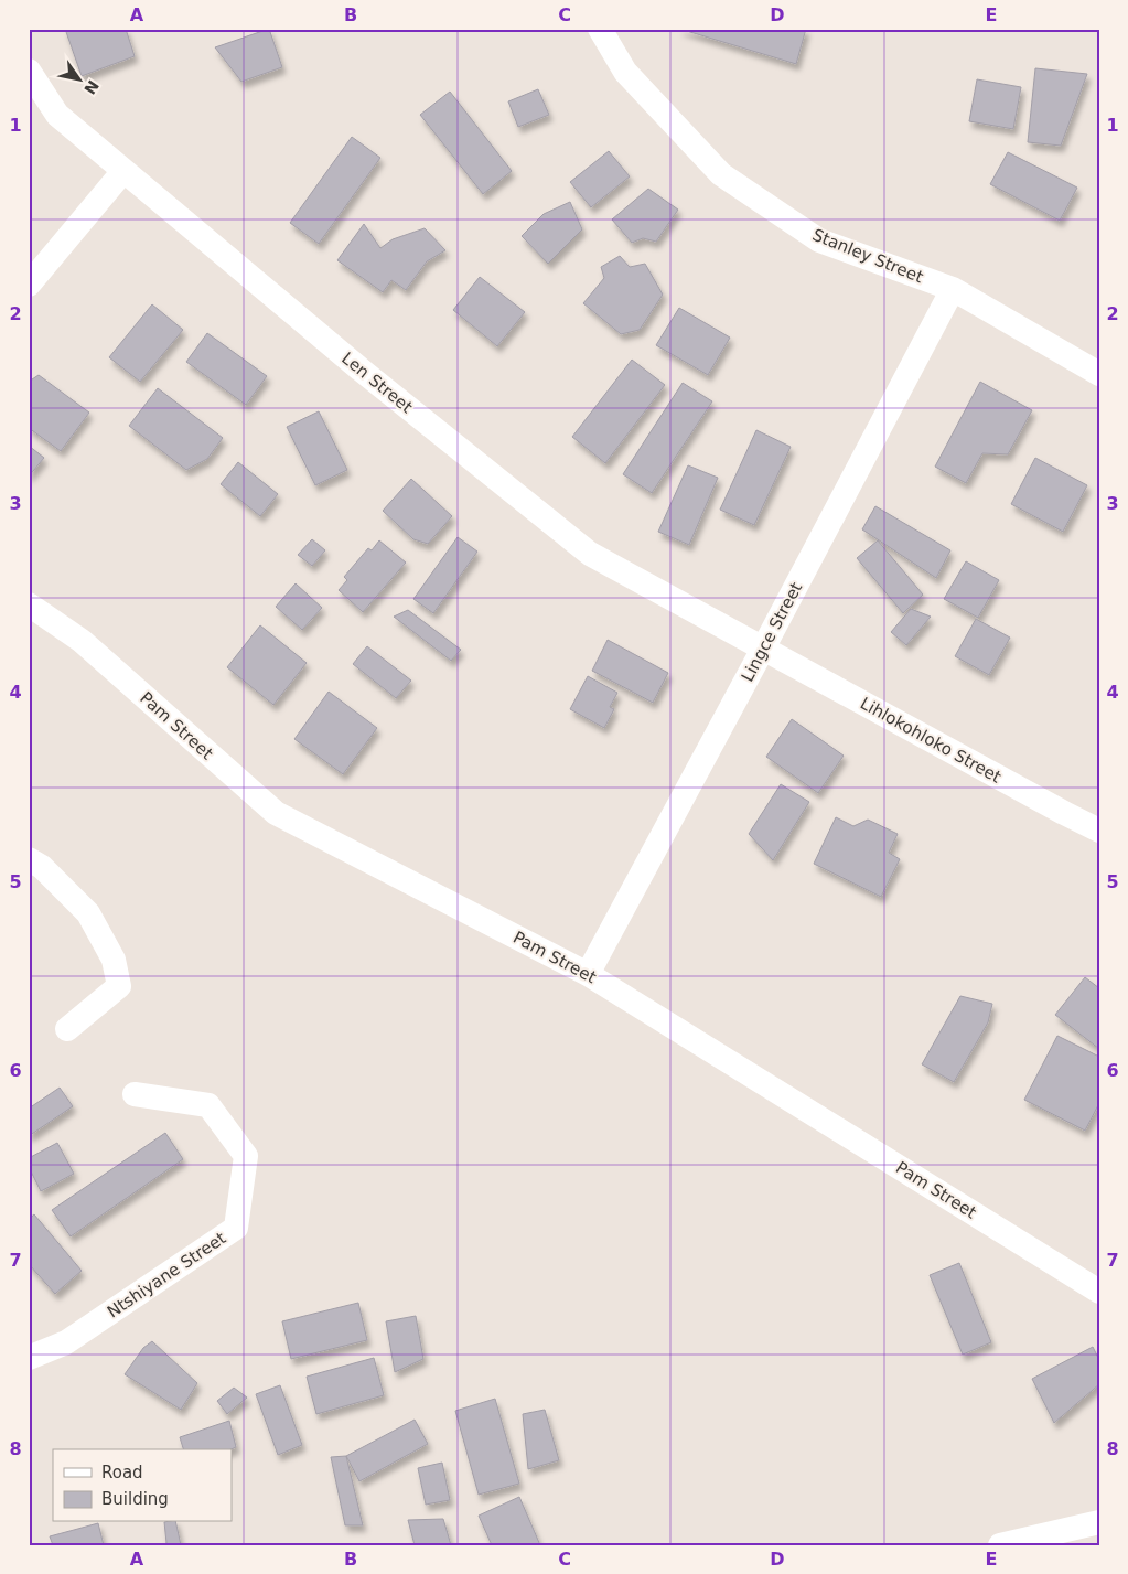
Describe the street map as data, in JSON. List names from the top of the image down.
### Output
{
  "streets": {
    "street": [
      "Stanley Street",
      "Len Street",
      "Lingce Street",
      "Pam Street",
      "Lihlokohloko Street",
      "Ntshiyane Street"
    ]
  },
  "crossings": [
    ["Stanley Street", "Lingce Street"],
    ["Len Street", "Lingce Street"],
    ["Len Street", "Lihlokohloko Street"],
    ["Lingce Street", "Pam Street"],
    ["Lingce Street", "Lihlokohloko Street"]
  ],
  "legend": ["Road", "Building"],
  "north": "bottom right",
  "grid": {
    "columns": [
      "A",
      "B",
      "C",
      "D",
      "E"
    ],
    "rows": [
      "1",
      "2",
      "3",
      "4",
      "5",
      "6",
      "7",
      "8"
    ]
  }
}
